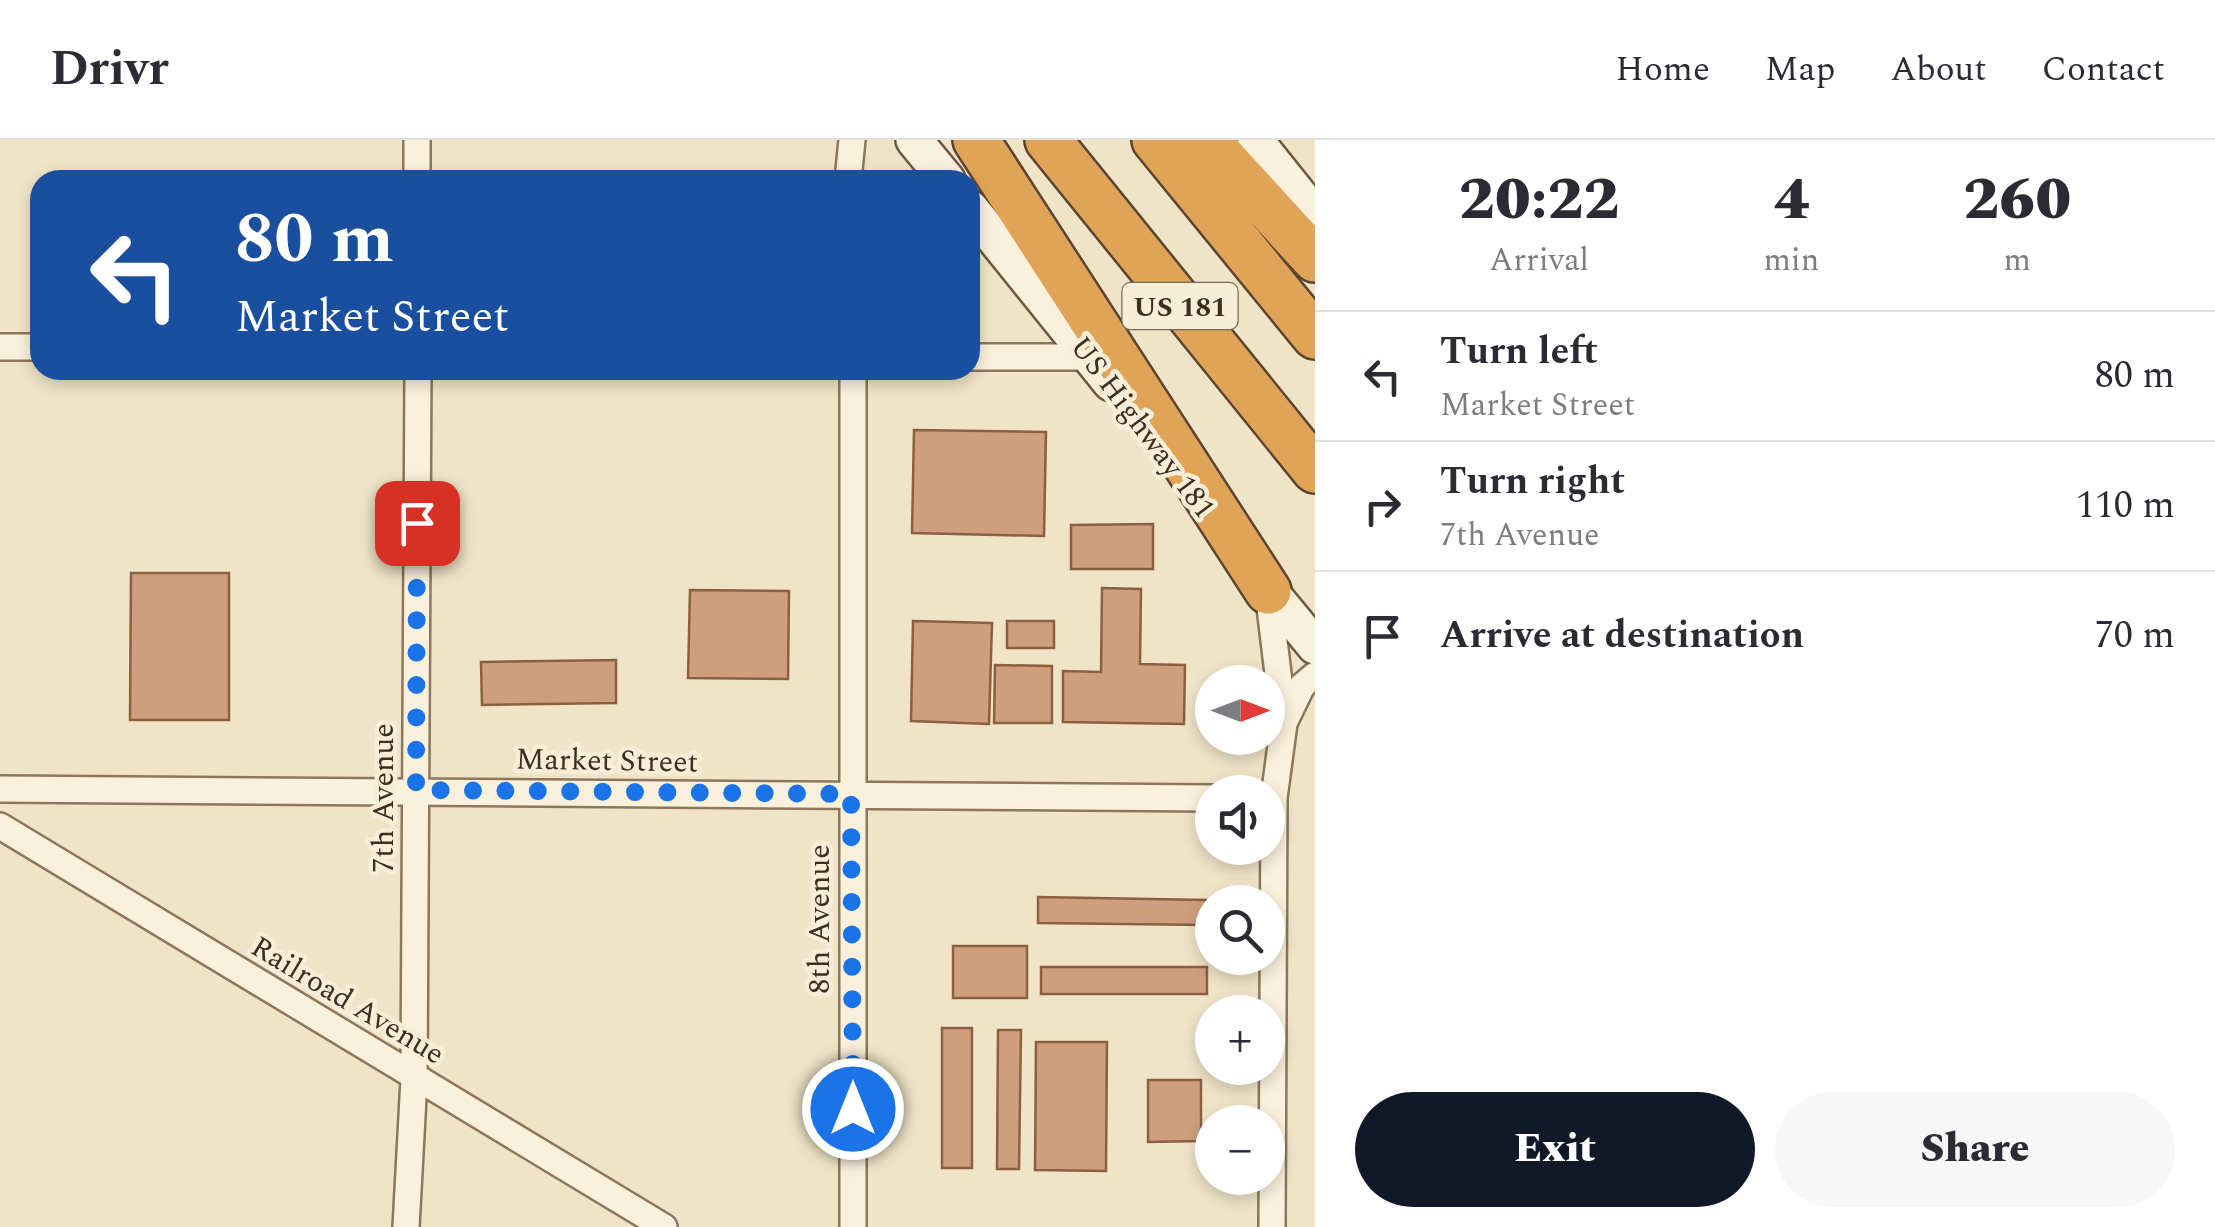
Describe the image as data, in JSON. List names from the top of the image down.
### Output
{
  "streets": {
    "highway": ["US 181"],
    "main road": ["US Highway 181"],
    "street": [
      "Market Street",
      "7th Avenue",
      "8th Avenue",
      "Railroad Avenue"
    ]
  },
  "crossings": [
    ["Market Street", "7th Avenue"],
    ["Market Street", "8th Avenue"],
    ["7th Avenue", "Railroad Avenue"]
  ],
  "north": "right",
  "page": {
    "header": "Drivr",
    "nav": [
      "Home",
      "Map",
      "About",
      "Contact"
    ],
    "eta": [
      "20:22",
      "Arrival",
      "4",
      "min",
      "260",
      "m"
    ],
    "turn": ["80 m", "Market Street"],
    "list": [
      {
        "name": "Turn left",
        "note": "Market Street",
        "value": "80 m"
      },
      {
        "name": "Turn right",
        "note": "7th Avenue",
        "value": "110 m"
      },
      {
        "name": "Arrive at destination",
        "value": "70 m"
      }
    ],
    "map_buttons": ["+", "−"],
    "buttons": ["Exit", "Share"]
  }
}
